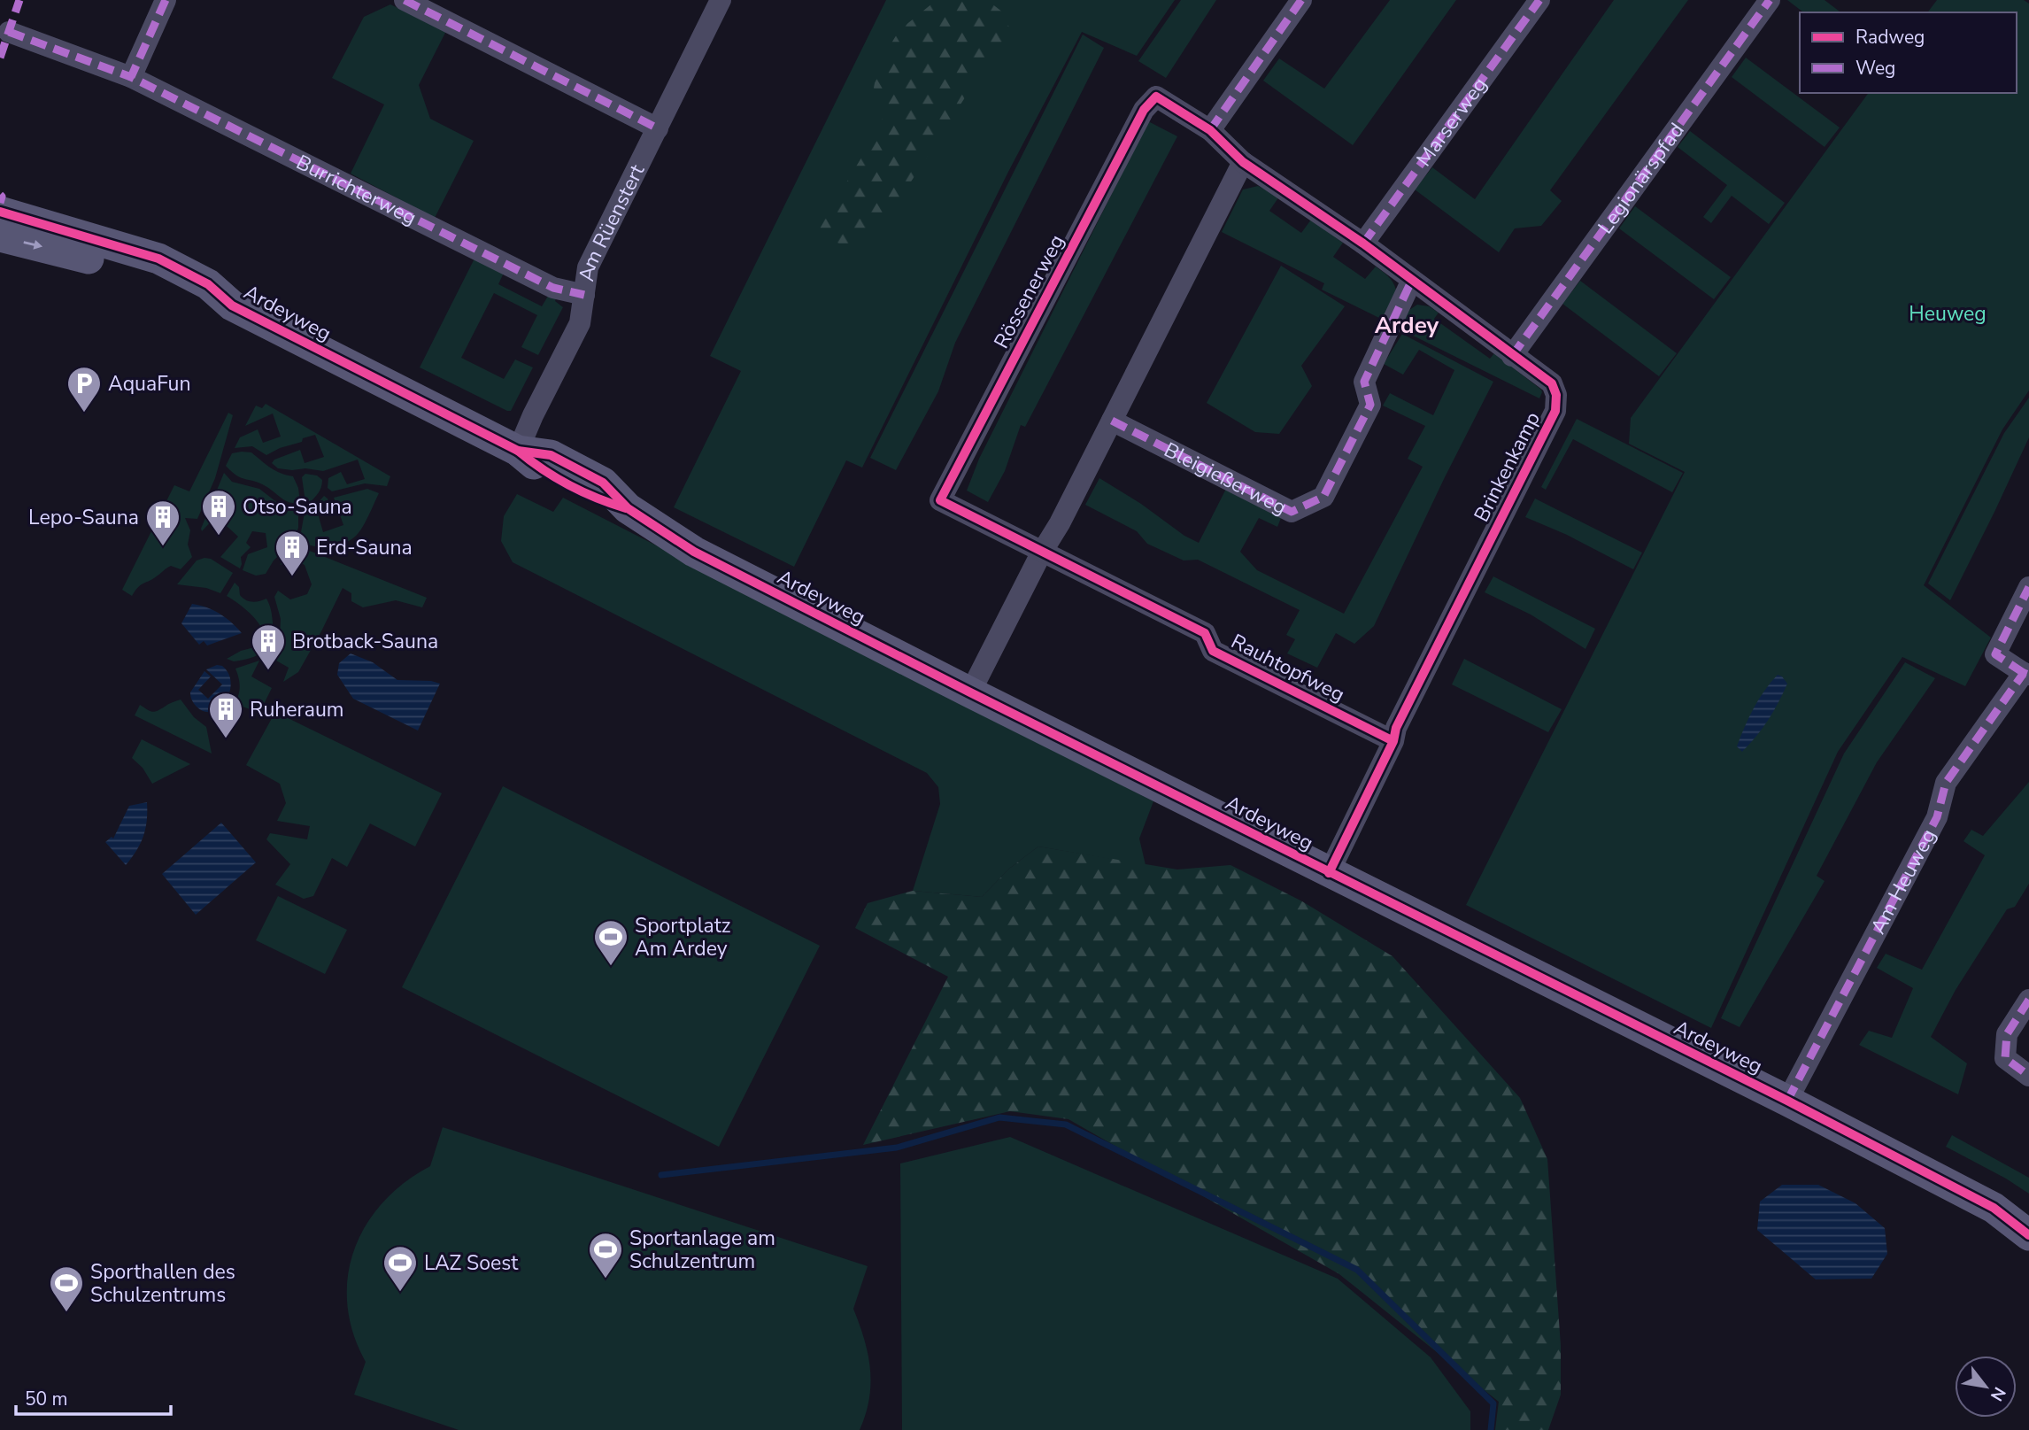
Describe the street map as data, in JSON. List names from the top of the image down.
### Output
{
  "streets": {
    "main road": ["Ardeyweg"],
    "street": [
      "Marserweg",
      "Legionärspfad",
      "Burrichterweg",
      "Am Rüenstert",
      "Rössenerweg",
      "Brinkenkamp",
      "Bleigießerweg",
      "Rauhtopfweg",
      "Am Heuweg"
    ]
  },
  "crossings": [
    ["Marserweg", "Brinkenkamp"],
    ["Legionärspfad", "Brinkenkamp"],
    ["Burrichterweg", "Am Rüenstert"],
    ["Am Rüenstert", "Ardeyweg"],
    ["Rössenerweg", "Brinkenkamp"],
    ["Rössenerweg", "Rauhtopfweg"],
    ["Ardeyweg", "Brinkenkamp"],
    ["Ardeyweg", "Am Heuweg"],
    ["Brinkenkamp", "Bleigießerweg"],
    ["Brinkenkamp", "Rauhtopfweg"]
  ],
  "districts": ["Ardey"],
  "parks": ["Heuweg"],
  "places": {
    "parking": ["AquaFun"],
    "building": [
      "Otso-Sauna",
      "Lepo-Sauna",
      "Erd-Sauna",
      "Brotback-Sauna",
      "Ruheraum"
    ],
    "sports": [
      "Sportplatz Am Ardey",
      "Sportanlage am Schulzentrum",
      "LAZ Soest",
      "Sporthallen des Schulzentrums"
    ]
  },
  "legend": ["Radweg", "Weg"],
  "scale_bar": "50 m",
  "north": "bottom right"
}
